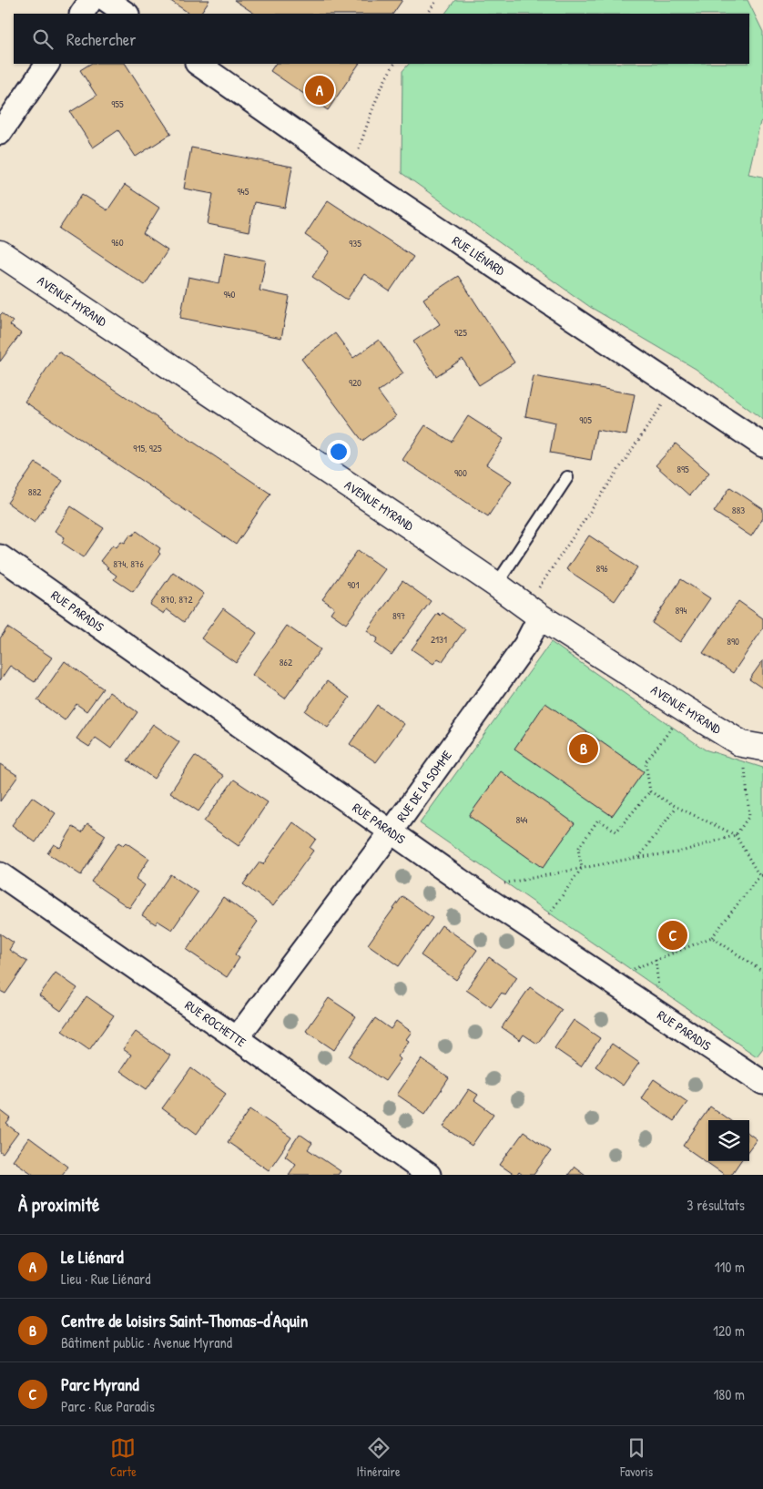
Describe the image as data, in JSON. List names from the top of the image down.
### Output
{
  "streets": {
    "street": [
      "RUE LIÉNARD",
      "AVENUE MYRAND",
      "RUE PARADIS",
      "RUE DE LA SOMME",
      "RUE ROCHETTE"
    ]
  },
  "crossings": [
    ["AVENUE MYRAND", "RUE DE LA SOMME"],
    ["RUE PARADIS", "RUE DE LA SOMME"],
    ["RUE DE LA SOMME", "RUE ROCHETTE"]
  ],
  "house_numbers": [
    "955",
    "945",
    "960",
    "935",
    "940",
    "925",
    "920",
    "905",
    "915, 925",
    "895",
    "900",
    "882",
    "883",
    "874, 876",
    "896",
    "901",
    "870, 872",
    "894",
    "897",
    "2131",
    "890",
    "862",
    "844"
  ],
  "page": {
    "search": "Rechercher",
    "pins": ["A", "B", "C"],
    "heading": ["À proximité", "3 résultats"],
    "list": [
      {
        "mark": "A",
        "name": "Le Liénard",
        "note": "Lieu · Rue Liénard",
        "value": "110 m"
      },
      {
        "mark": "B",
        "name": "Centre de loisirs Saint-Thomas-d'Aquin",
        "note": "Bâtiment public · Avenue Myrand",
        "value": "120 m"
      },
      {
        "mark": "C",
        "name": "Parc Myrand",
        "note": "Parc · Rue Paradis",
        "value": "180 m"
      }
    ],
    "nav": ["Carte", "Itinéraire", "Favoris"]
  }
}
